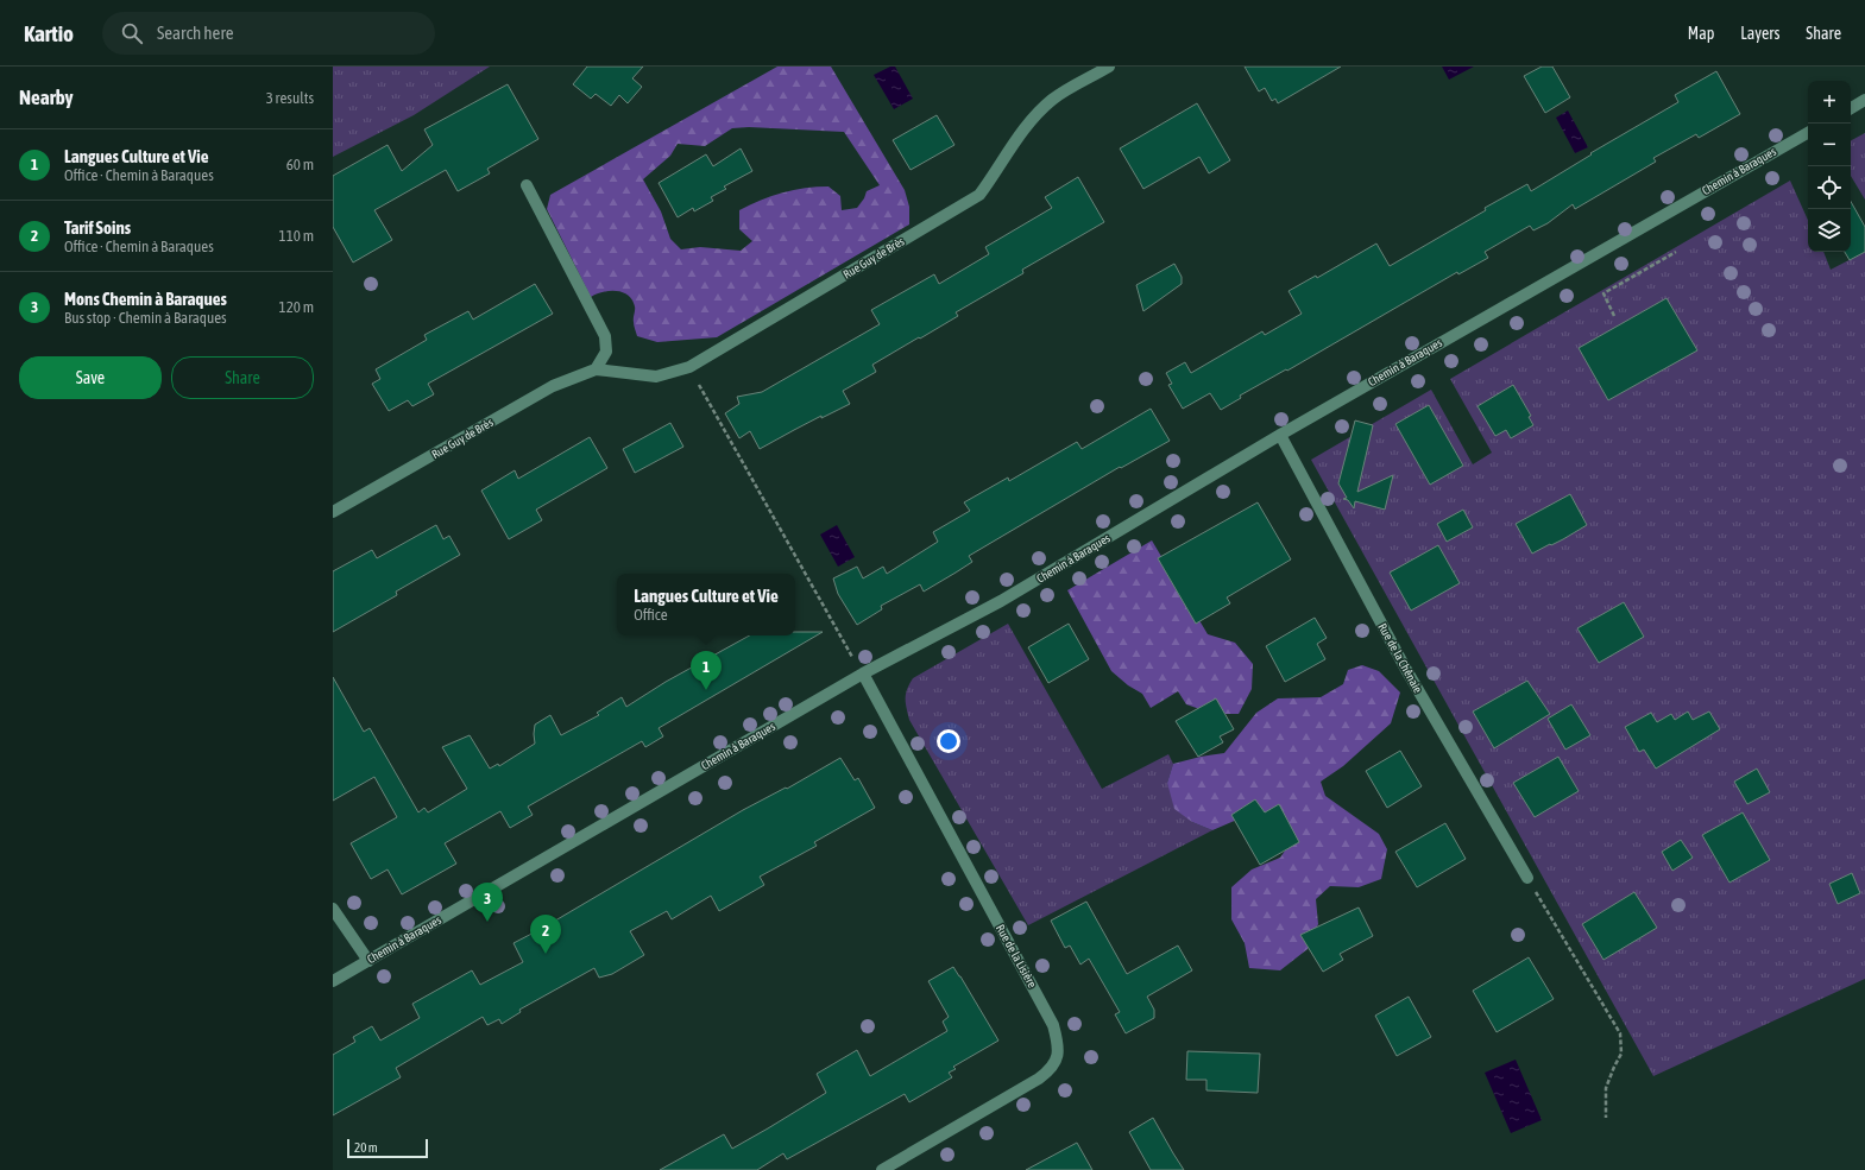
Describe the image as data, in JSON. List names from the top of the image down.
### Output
{
  "streets": {
    "street": [
      "Chemin à Baraques",
      "Rue Guy de Brès",
      "Rue de la Chênaie",
      "Rue de la Lisière"
    ]
  },
  "crossings": [
    ["Chemin à Baraques", "Rue de la Chênaie"],
    ["Chemin à Baraques", "Rue de la Lisière"]
  ],
  "scale_bar": "20 m",
  "page": {
    "header": "Kartio",
    "search": "Search here",
    "nav": ["Map", "Layers", "Share"],
    "heading": ["Nearby", "3 results"],
    "map_buttons": ["+", "−"],
    "list": [
      {
        "mark": "1",
        "name": "Langues Culture et Vie",
        "note": "Office · Chemin à Baraques",
        "value": "60 m"
      },
      {
        "mark": "2",
        "name": "Tarif Soins",
        "note": "Office · Chemin à Baraques",
        "value": "110 m"
      },
      {
        "mark": "3",
        "name": "Mons Chemin à Baraques",
        "note": "Bus stop · Chemin à Baraques",
        "value": "120 m"
      }
    ],
    "buttons": ["Save", "Share"],
    "popup": ["Langues Culture et Vie", "Office"],
    "pins": ["1", "3", "2"],
    "scale": "20 m"
  }
}
